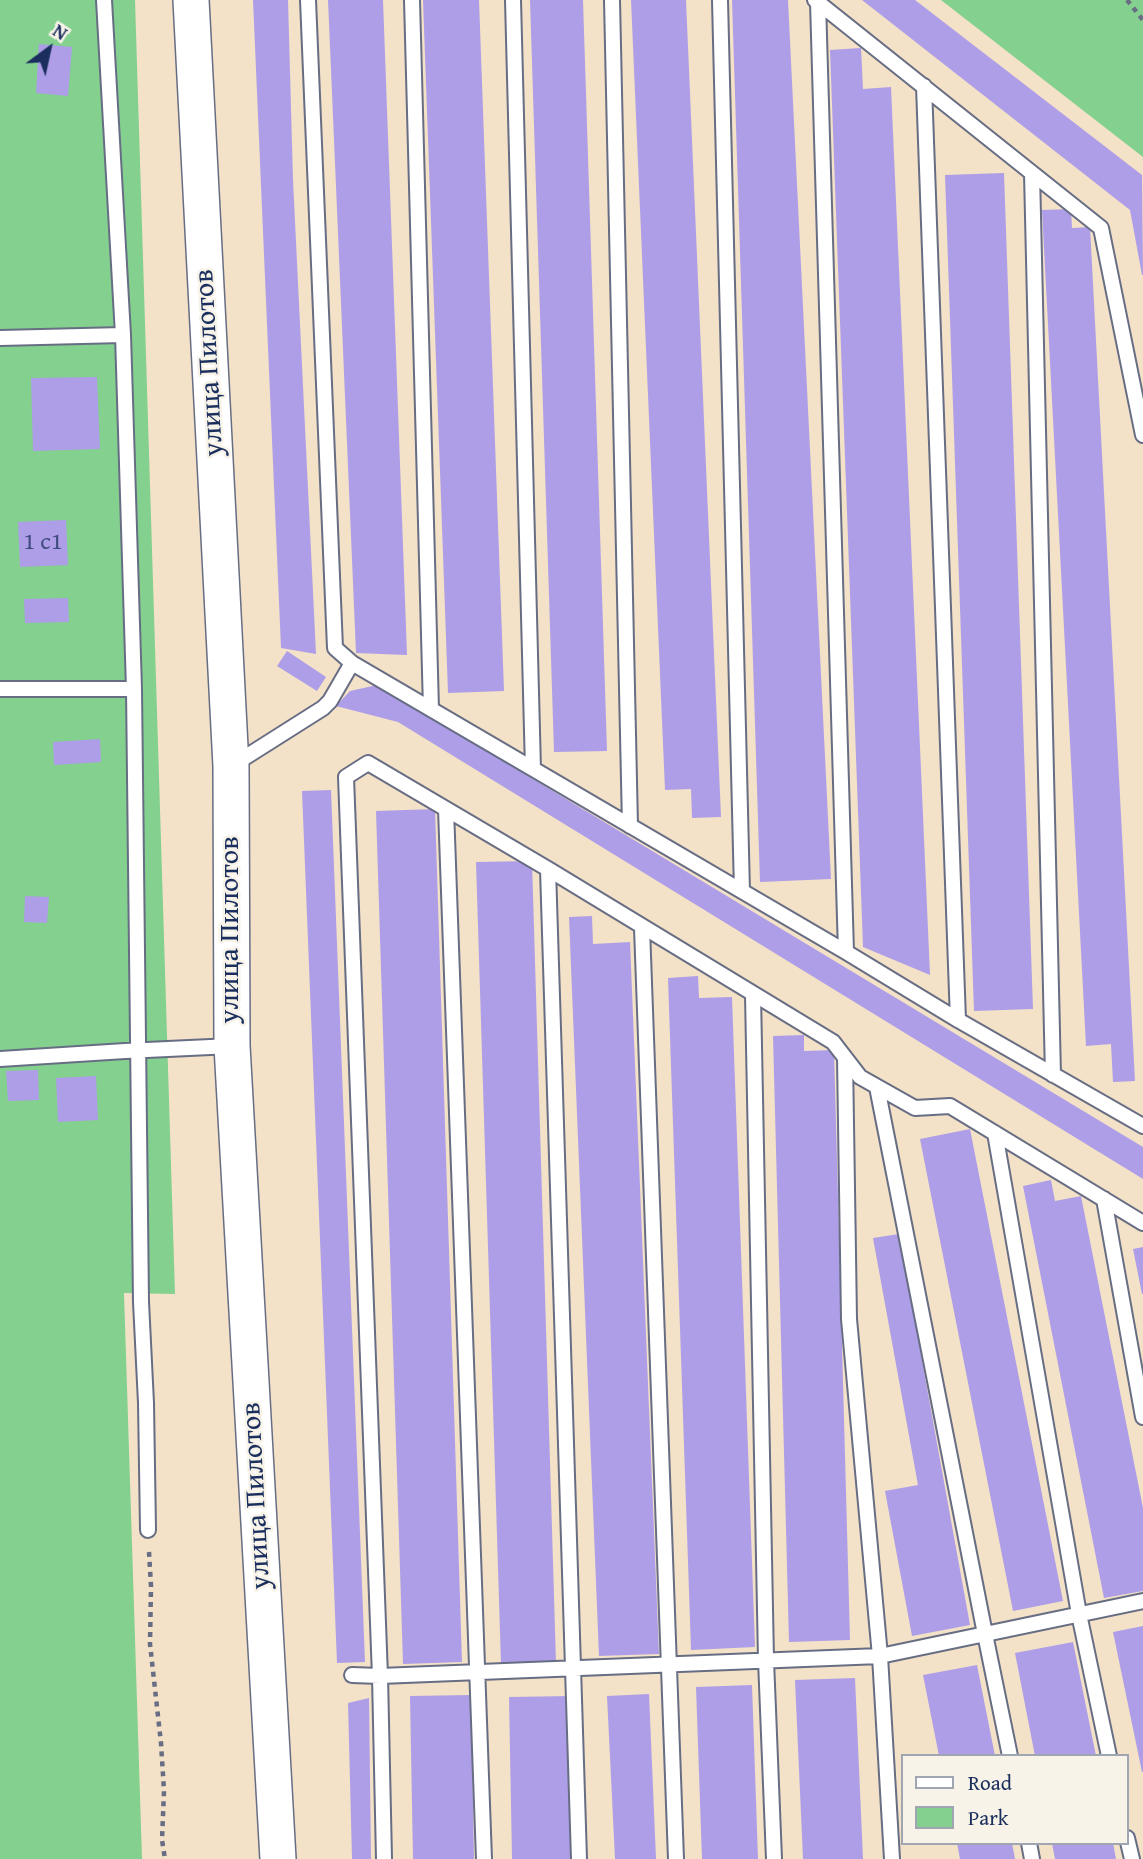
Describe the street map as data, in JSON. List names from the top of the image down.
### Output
{
  "streets": {
    "street": ["улица Пилотов"]
  },
  "house_numbers": ["1 с1"],
  "legend": ["Road", "Park"],
  "north": "top right"
}
